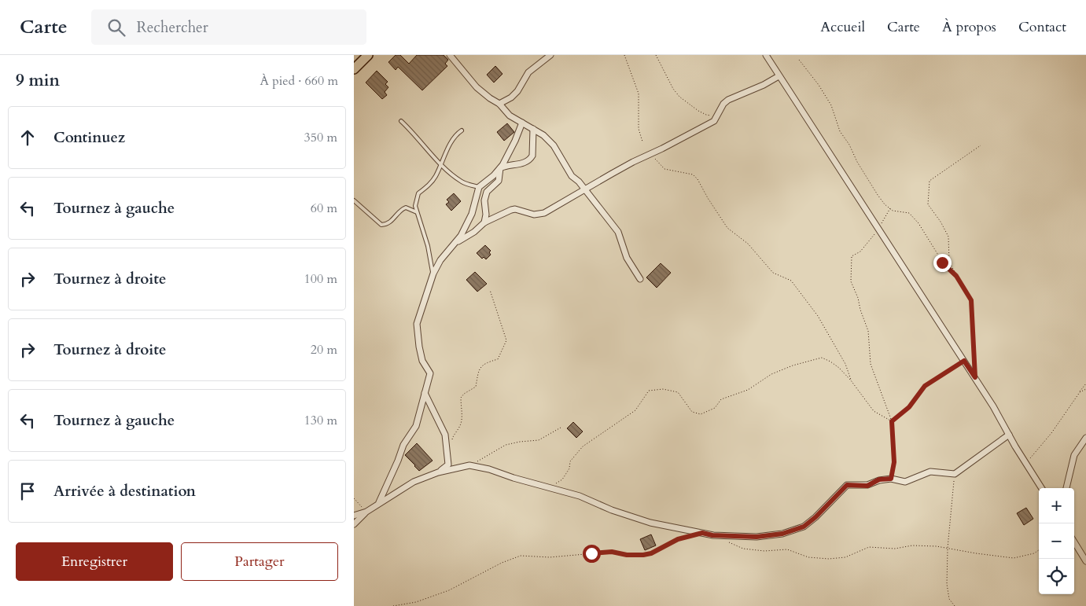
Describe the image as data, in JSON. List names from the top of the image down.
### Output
{
  "page": {
    "header": "Carte",
    "search": "Rechercher",
    "nav": [
      "Accueil",
      "Carte",
      "À propos",
      "Contact"
    ],
    "heading": ["9 min", "À pied · 660 m"],
    "list": [
      ["Continuez", "350 m"],
      ["Tournez à gauche", "60 m"],
      ["Tournez à droite", "100 m"],
      ["Tournez à droite", "20 m"],
      ["Tournez à gauche", "130 m"],
      "Arrivée à destination"
    ],
    "map_buttons": ["+", "−"],
    "buttons": ["Enregistrer", "Partager"]
  }
}
